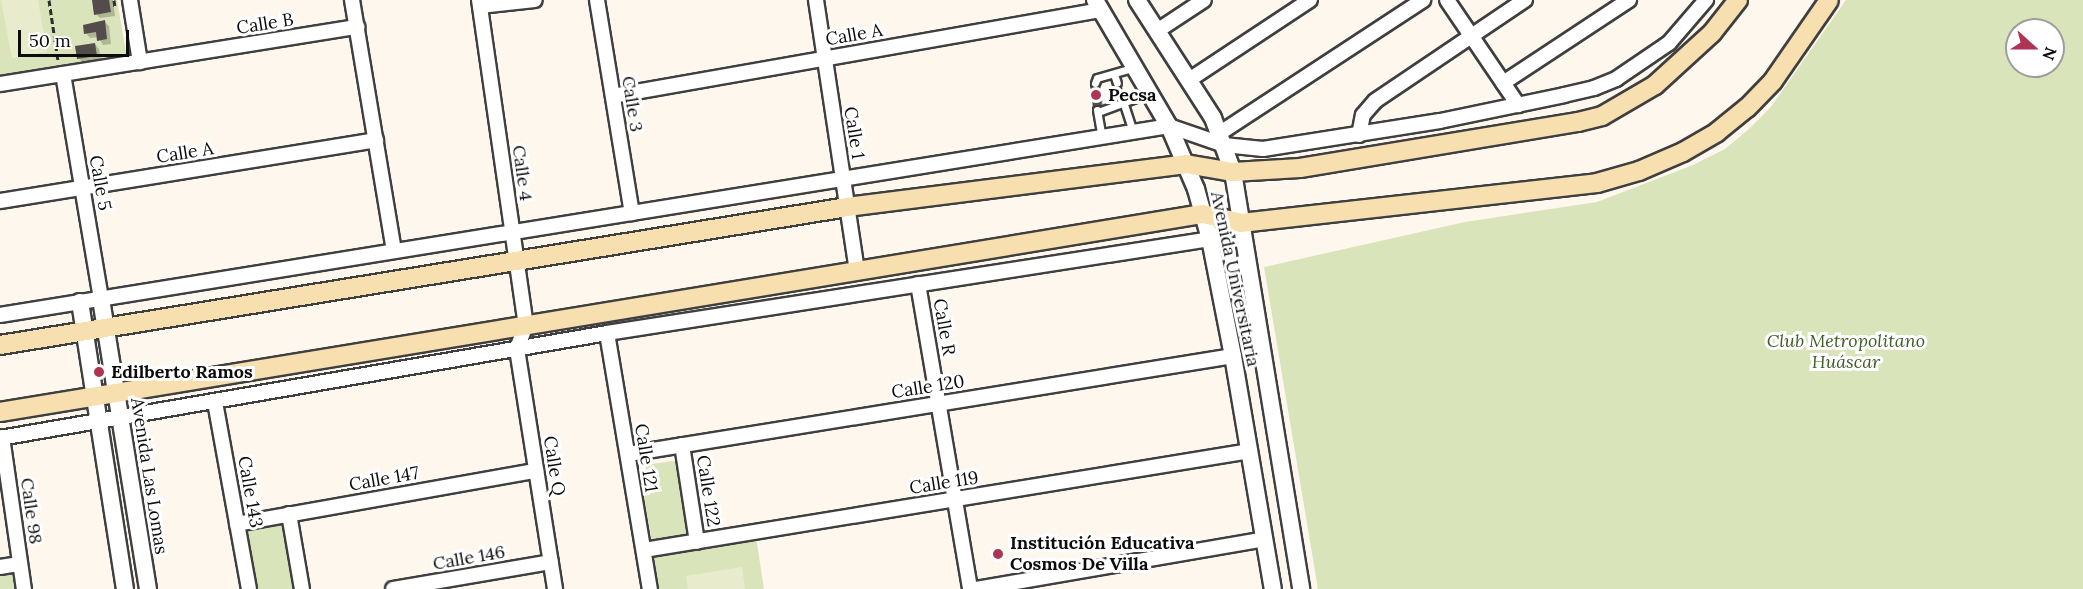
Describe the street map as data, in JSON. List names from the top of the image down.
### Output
{
  "streets": {
    "street": [
      "Calle B",
      "Calle A",
      "Calle 3",
      "Calle 1",
      "Calle 4",
      "Calle 5",
      "Avenida Universitaria",
      "Calle R",
      "Calle 120",
      "Calle 121",
      "Calle Q",
      "Avenida Las Lomas",
      "Calle 147",
      "Calle 119",
      "Calle 122",
      "Calle 143",
      "Calle 98",
      "Calle 146"
    ]
  },
  "crossings": [
    ["Calle B", "Calle 5"],
    ["Calle A", "Calle 3"],
    ["Calle A", "Calle 1"],
    ["Calle A", "Calle 5"],
    ["Calle A", "Avenida Universitaria"],
    ["Calle 4", "Calle Q"],
    ["Calle 5", "Avenida Las Lomas"],
    ["Avenida Universitaria", "Calle 120"],
    ["Avenida Universitaria", "Calle 119"],
    ["Calle R", "Calle 120"],
    ["Calle R", "Calle 119"],
    ["Calle 120", "Calle 121"],
    ["Calle 120", "Calle 122"],
    ["Calle 121", "Calle 119"],
    ["Calle Q", "Calle 147"],
    ["Calle Q", "Calle 146"],
    ["Calle 147", "Calle 143"],
    ["Calle 119", "Calle 122"]
  ],
  "parks": ["Club Metropolitano Huáscar"],
  "places": ["Pecsa", "Edilberto Ramos", "Institución Educativa Cosmos De Villa"],
  "scale_bar": "50 m",
  "north": "right"
}
